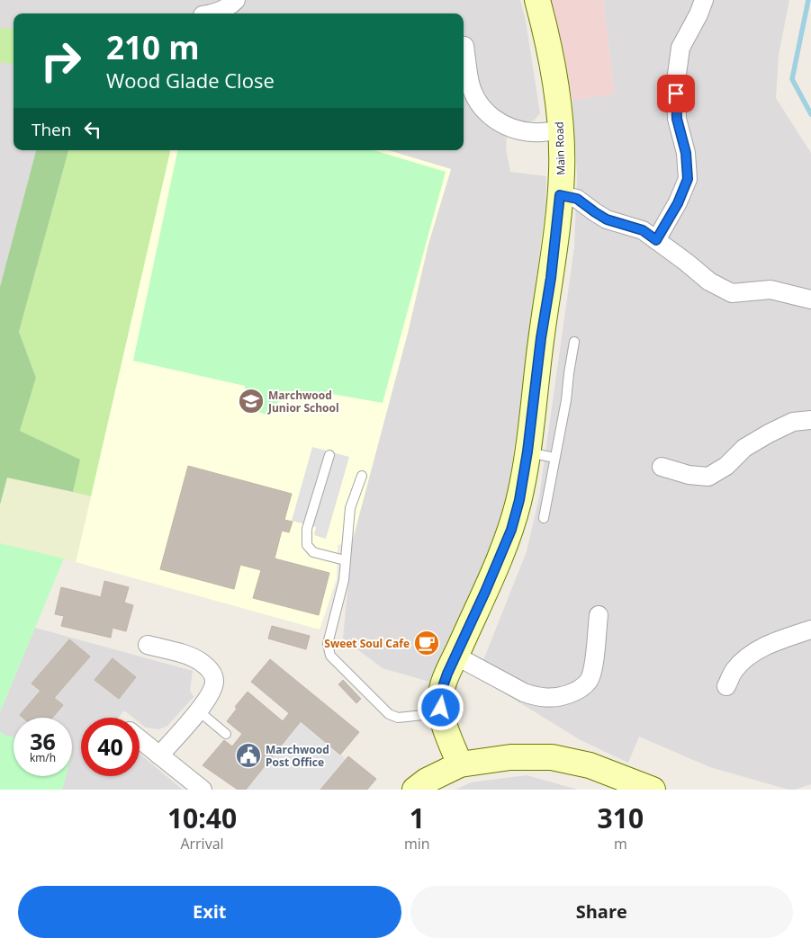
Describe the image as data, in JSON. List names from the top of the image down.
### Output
{
  "streets": {
    "street": ["Main Road"]
  },
  "places": {
    "school or university": ["Marchwood Junior School"],
    "cafe": ["Sweet Soul Cafe"],
    "public building": ["Marchwood Post Office"]
  },
  "page": {
    "turn": ["210 m", "Wood Glade Close"],
    "then": "Then",
    "speed": "36 km/h",
    "limit": "40",
    "eta": [
      "10:40",
      "Arrival",
      "1",
      "min",
      "310",
      "m"
    ],
    "buttons": ["Exit", "Share"]
  }
}
